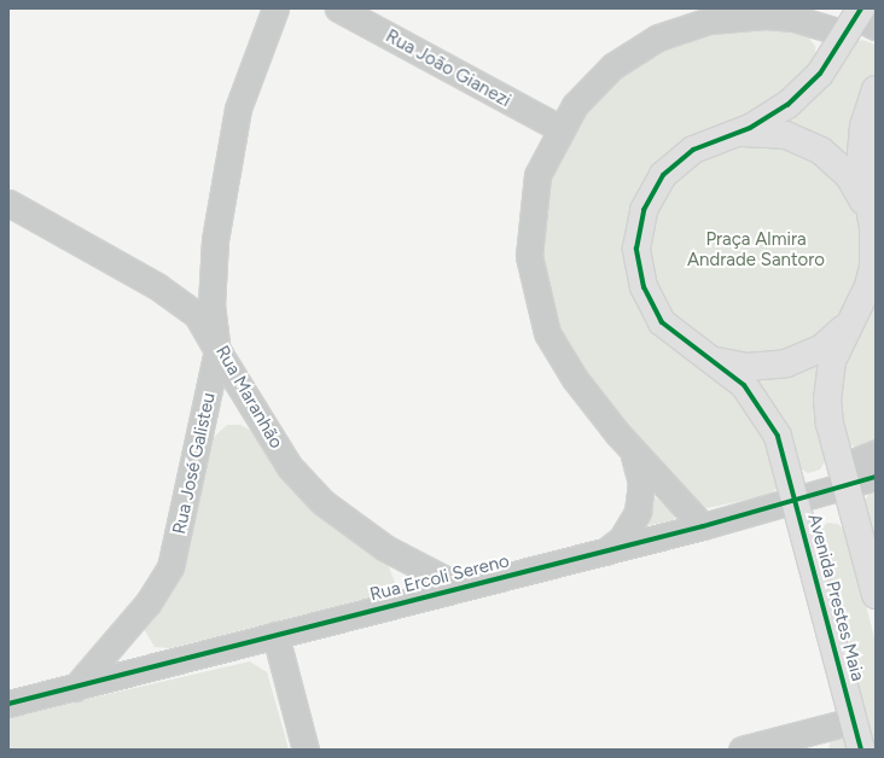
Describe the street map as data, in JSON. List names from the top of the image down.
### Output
{
  "streets": {
    "street": [
      "Rua João Gianezi",
      "Rua Maranhão",
      "Rua José Galisteu",
      "Rua Ercoli Sereno",
      "Avenida Prestes Maia"
    ]
  },
  "crossings": [
    ["Rua Maranhão", "Rua José Galisteu"],
    ["Rua Maranhão", "Rua Ercoli Sereno"],
    ["Rua José Galisteu", "Rua Ercoli Sereno"],
    ["Rua Ercoli Sereno", "Avenida Prestes Maia"]
  ],
  "parks": ["Praça Almira Andrade Santoro"]
}
